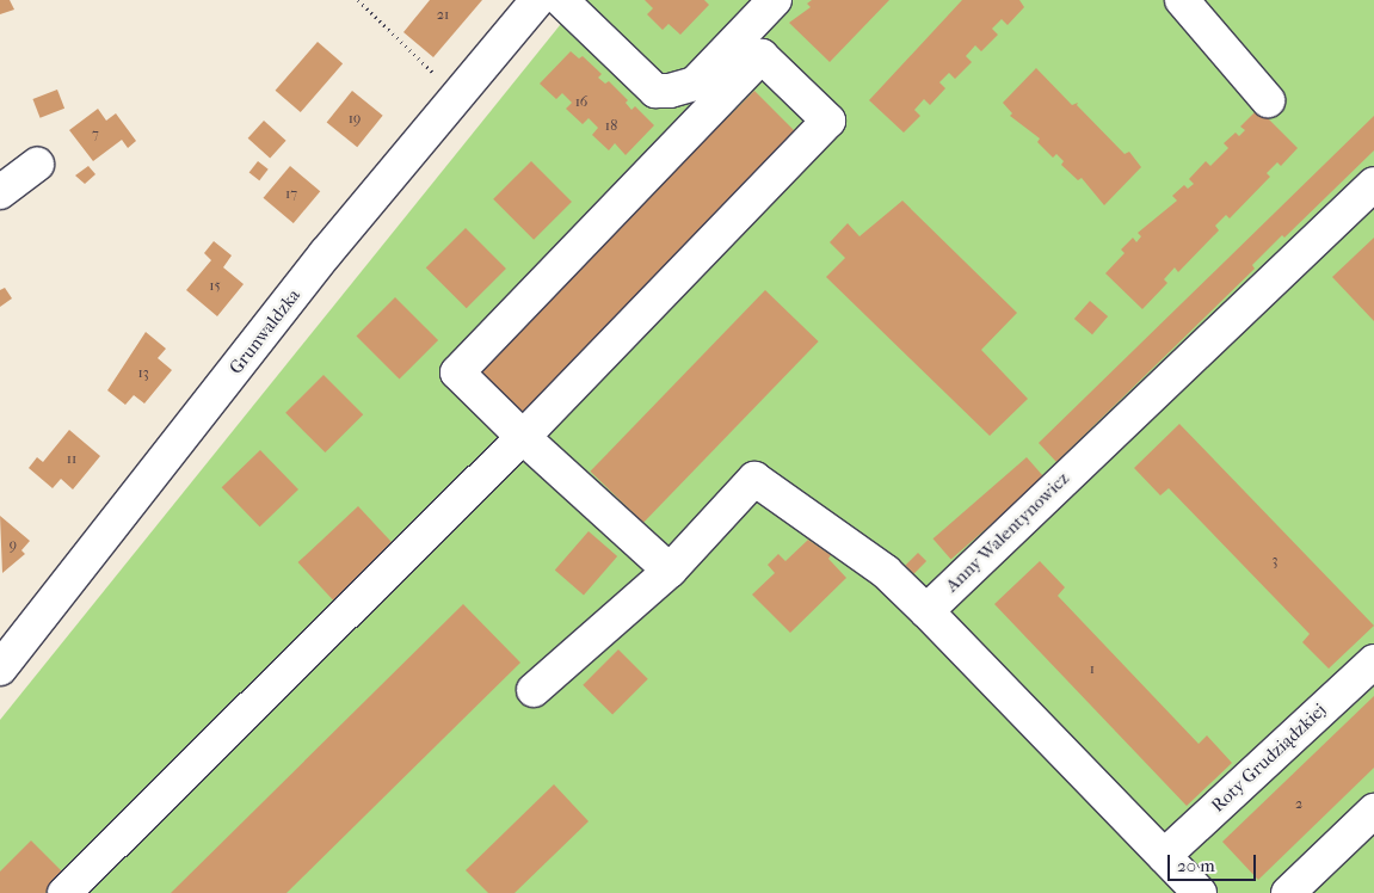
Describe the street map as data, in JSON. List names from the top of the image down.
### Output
{
  "streets": {
    "street": ["Grunwaldzka", "Anny Walentynowicz", "Roty Grudziądzkiej"]
  },
  "house_numbers": [
    "21",
    "16",
    "19",
    "18",
    "7",
    "17",
    "15",
    "13",
    "11",
    "9",
    "3",
    "1",
    "2"
  ],
  "scale_bar": "20 m"
}
